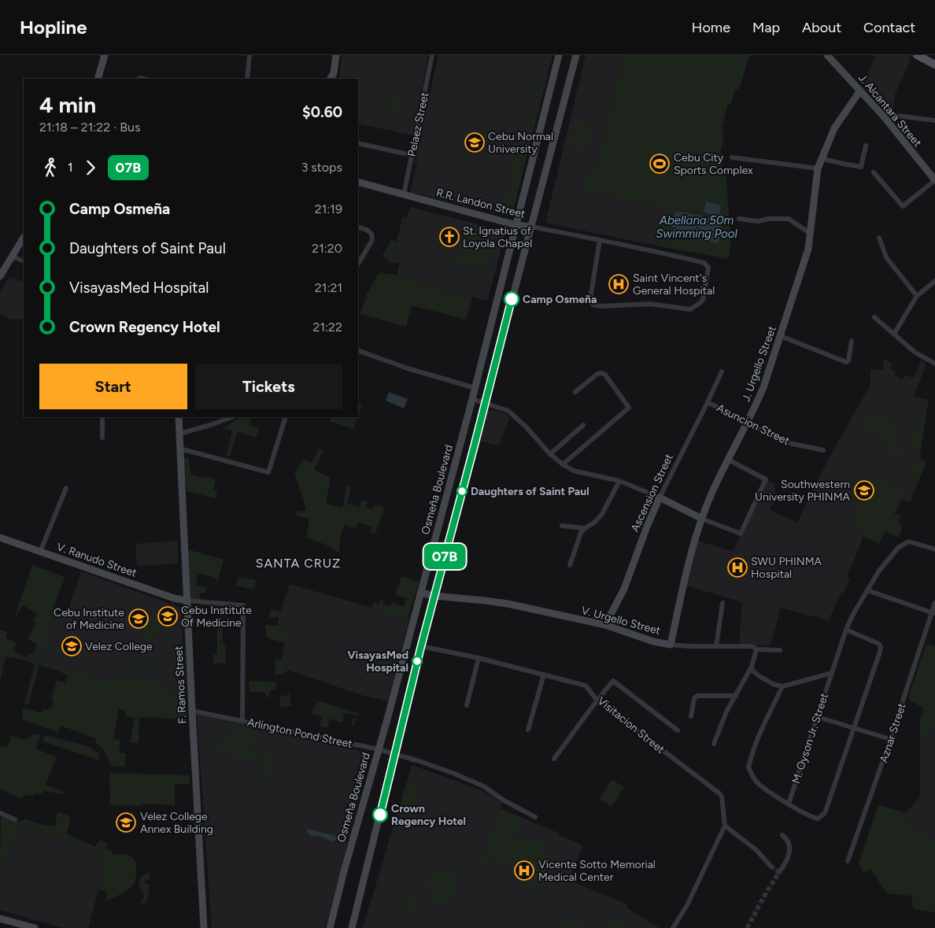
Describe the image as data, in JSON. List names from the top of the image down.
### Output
{
  "streets": {
    "street": [
      "J. Alcantara Street",
      "Pelaez Street",
      "R.R. Landon Street",
      "J. Urgello Street",
      "Asuncion Street",
      "Osmeña Boulevard",
      "Ascension Street",
      "V. Ranudo Street",
      "V. Urgello Street",
      "F. Ramos Street",
      "Visitacion Street",
      "Arlington Pond Street",
      "Aznar Street",
      "M. Oyson Jr. Street"
    ]
  },
  "crossings": [
    ["J. Alcantara Street", "J. Urgello Street"],
    ["Pelaez Street", "R.R. Landon Street"],
    ["R.R. Landon Street", "Osmeña Boulevard"],
    ["J. Urgello Street", "Asuncion Street"],
    ["J. Urgello Street", "V. Urgello Street"],
    ["Asuncion Street", "Ascension Street"],
    ["Osmeña Boulevard", "V. Urgello Street"],
    ["Osmeña Boulevard", "Arlington Pond Street"],
    ["Ascension Street", "V. Urgello Street"],
    ["V. Ranudo Street", "F. Ramos Street"],
    ["F. Ramos Street", "Arlington Pond Street"]
  ],
  "districts": ["SANTA CRUZ"],
  "water": ["Abellana 50m Swimming Pool"],
  "places": {
    "school or university": [
      "Cebu Normal University",
      "Southwestern University PHINMA",
      "Cebu Institute Of Medicine",
      "Cebu Institute of Medicine",
      "Velez College",
      "Velez College Annex Building"
    ],
    "sports": ["Cebu City Sports Complex"],
    "church": ["St. Ignatius of Loyola Chapel"],
    "hospital": ["Saint Vincent's General Hospital", "SWU PHINMA Hospital", "Vicente Sotto Memorial Medical Center"],
    "other": [
      "Camp Osmeña",
      "Daughters of Saint Paul",
      "VisayasMed Hospital",
      "Crown Regency Hotel"
    ]
  },
  "lines": ["bus line 07B"],
  "page": {
    "header": "Hopline",
    "nav": [
      "Home",
      "Map",
      "About",
      "Contact"
    ],
    "on_map": "07B",
    "heading": ["4 min", "21:18 – 21:22 · Bus", "$0.60"],
    "legs": ["1", "07B", "3 stops"],
    "list": [
      {
        "name": "Camp Osmeña",
        "value": "21:19"
      },
      {
        "name": "Daughters of Saint Paul",
        "value": "21:20"
      },
      {
        "name": "VisayasMed Hospital",
        "value": "21:21"
      },
      {
        "name": "Crown Regency Hotel",
        "value": "21:22"
      }
    ],
    "buttons": ["Start", "Tickets"]
  }
}
